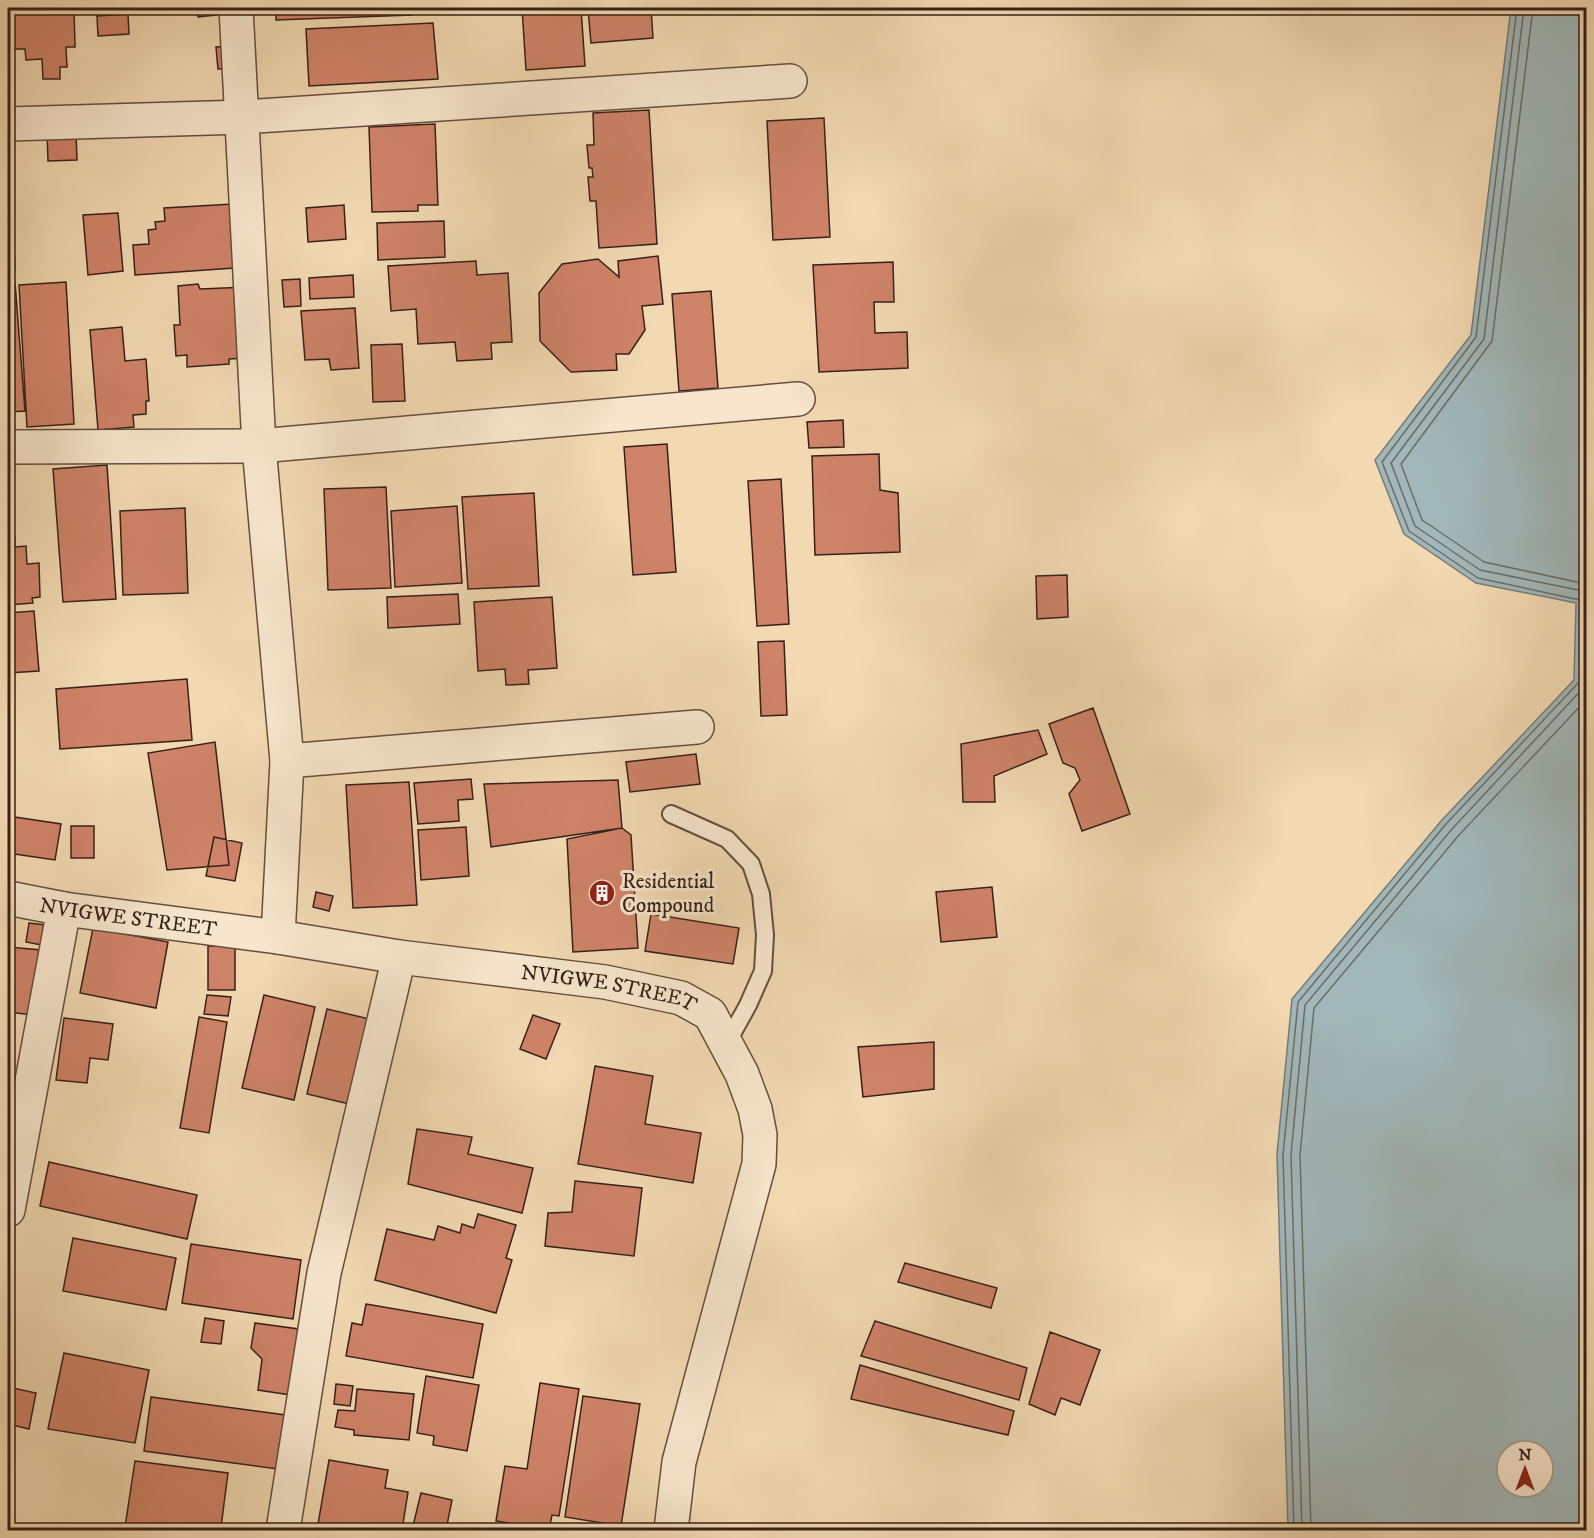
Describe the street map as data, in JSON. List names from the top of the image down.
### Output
{
  "streets": {
    "street": ["NVIGWE STREET"]
  },
  "places": {
    "building": ["Residential Compound"]
  },
  "north": "top"
}
